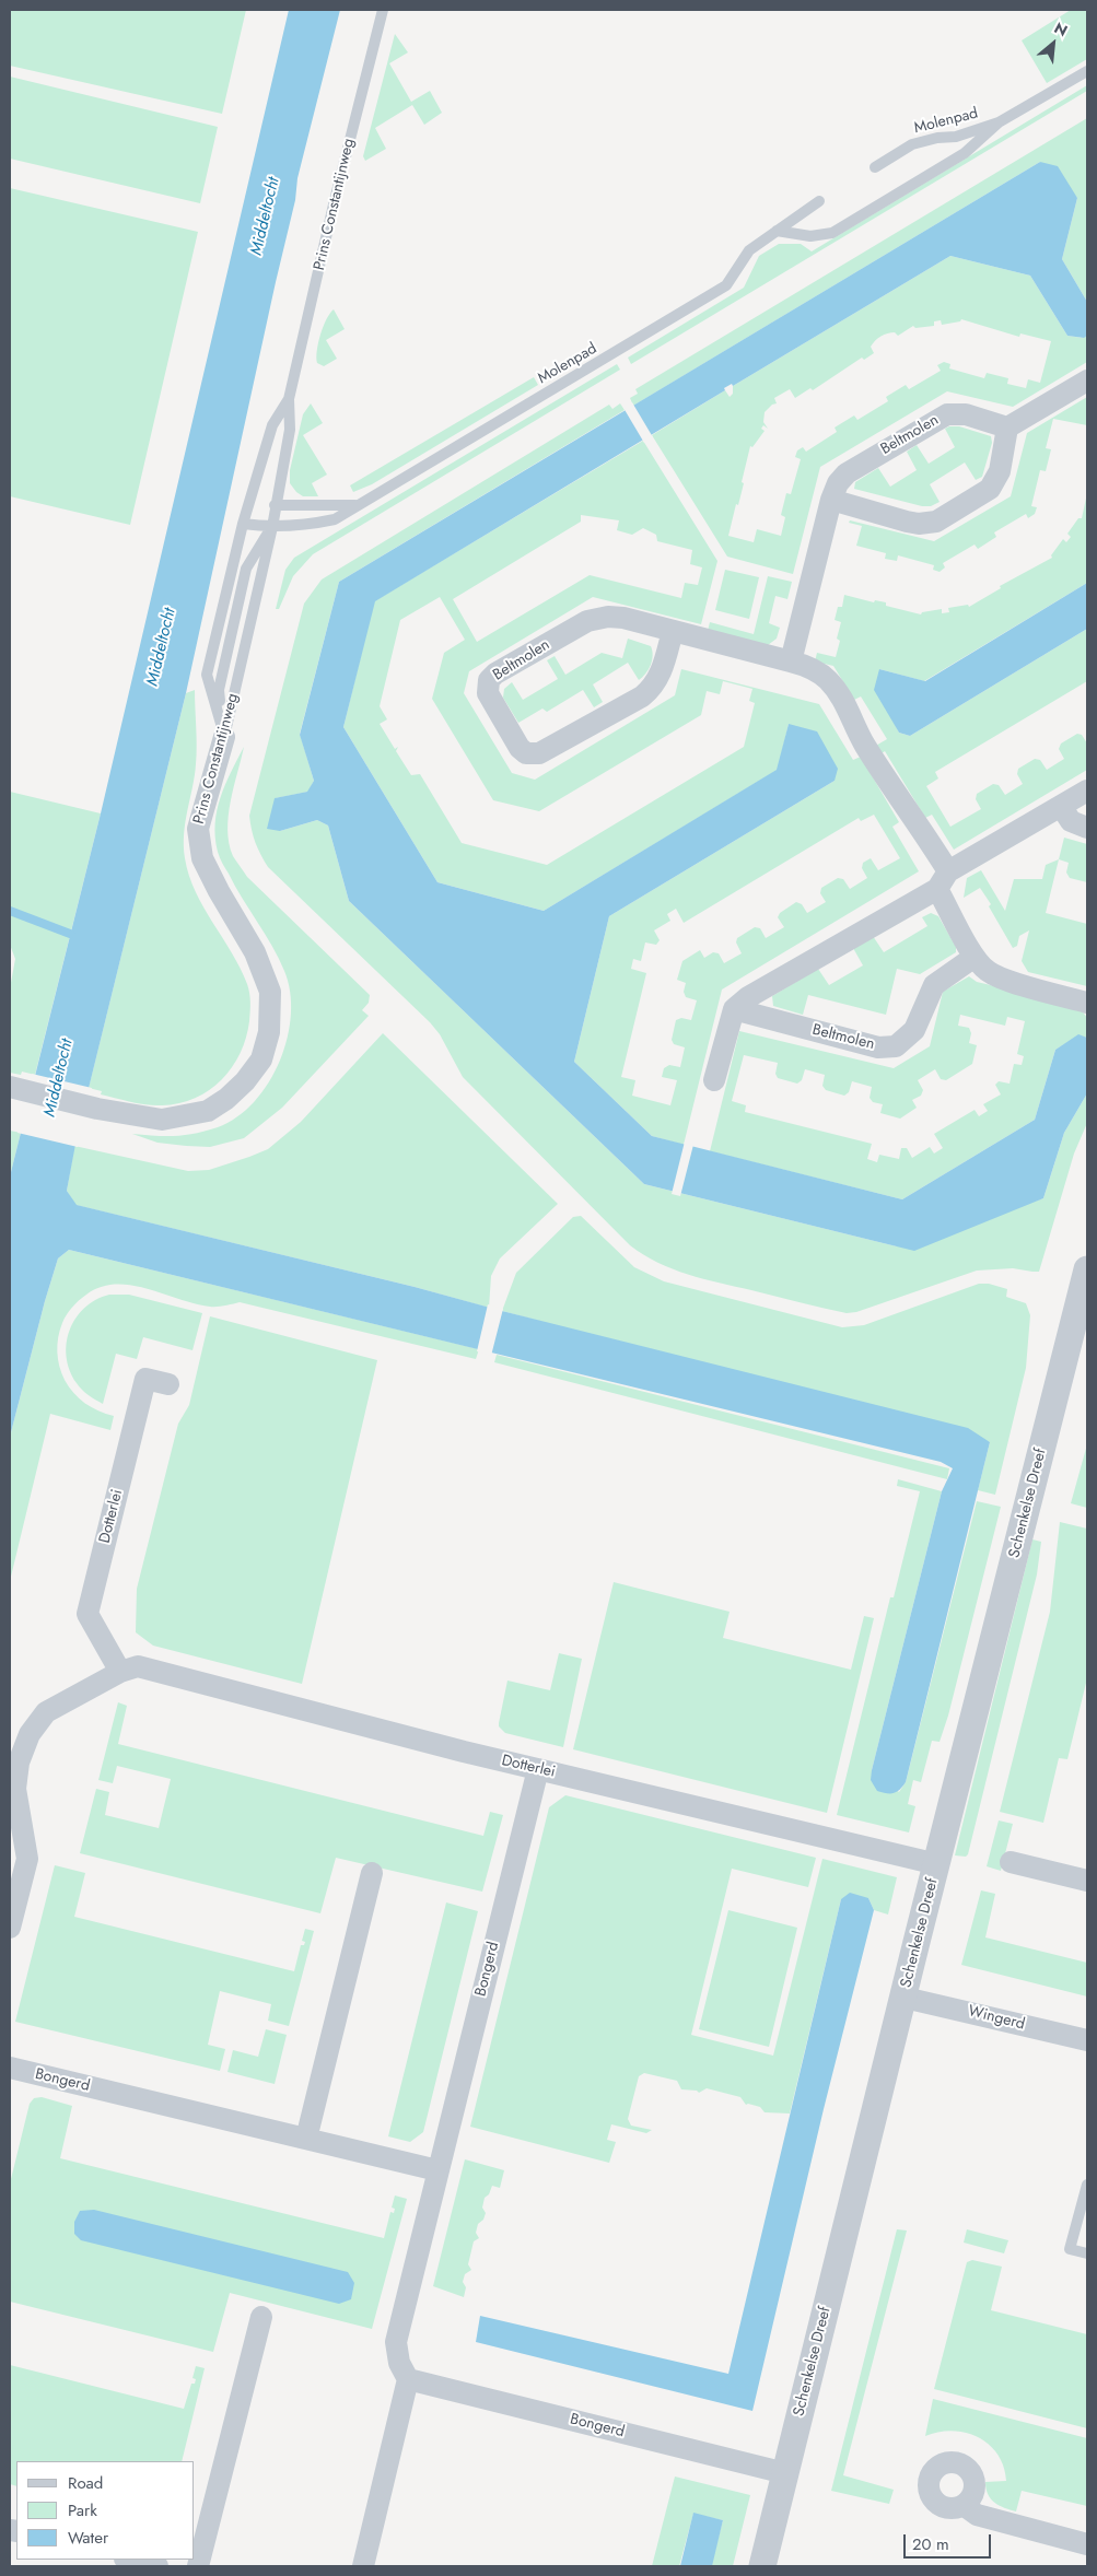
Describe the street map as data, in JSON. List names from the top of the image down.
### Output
{
  "streets": {
    "street": [
      "Prins Constantijnweg",
      "Beltmolen",
      "Schenkelse Dreef",
      "Dotterlei",
      "Bongerd",
      "Wingerd"
    ],
    "lane": ["Molenpad"]
  },
  "crossings": [
    ["Molenpad", "Prins Constantijnweg"],
    ["Schenkelse Dreef", "Dotterlei"],
    ["Schenkelse Dreef", "Bongerd"],
    ["Schenkelse Dreef", "Wingerd"],
    ["Dotterlei", "Bongerd"]
  ],
  "water": ["Middeltocht"],
  "legend": ["Road", "Park", "Water"],
  "scale_bar": "20 m",
  "north": "top right"
}
